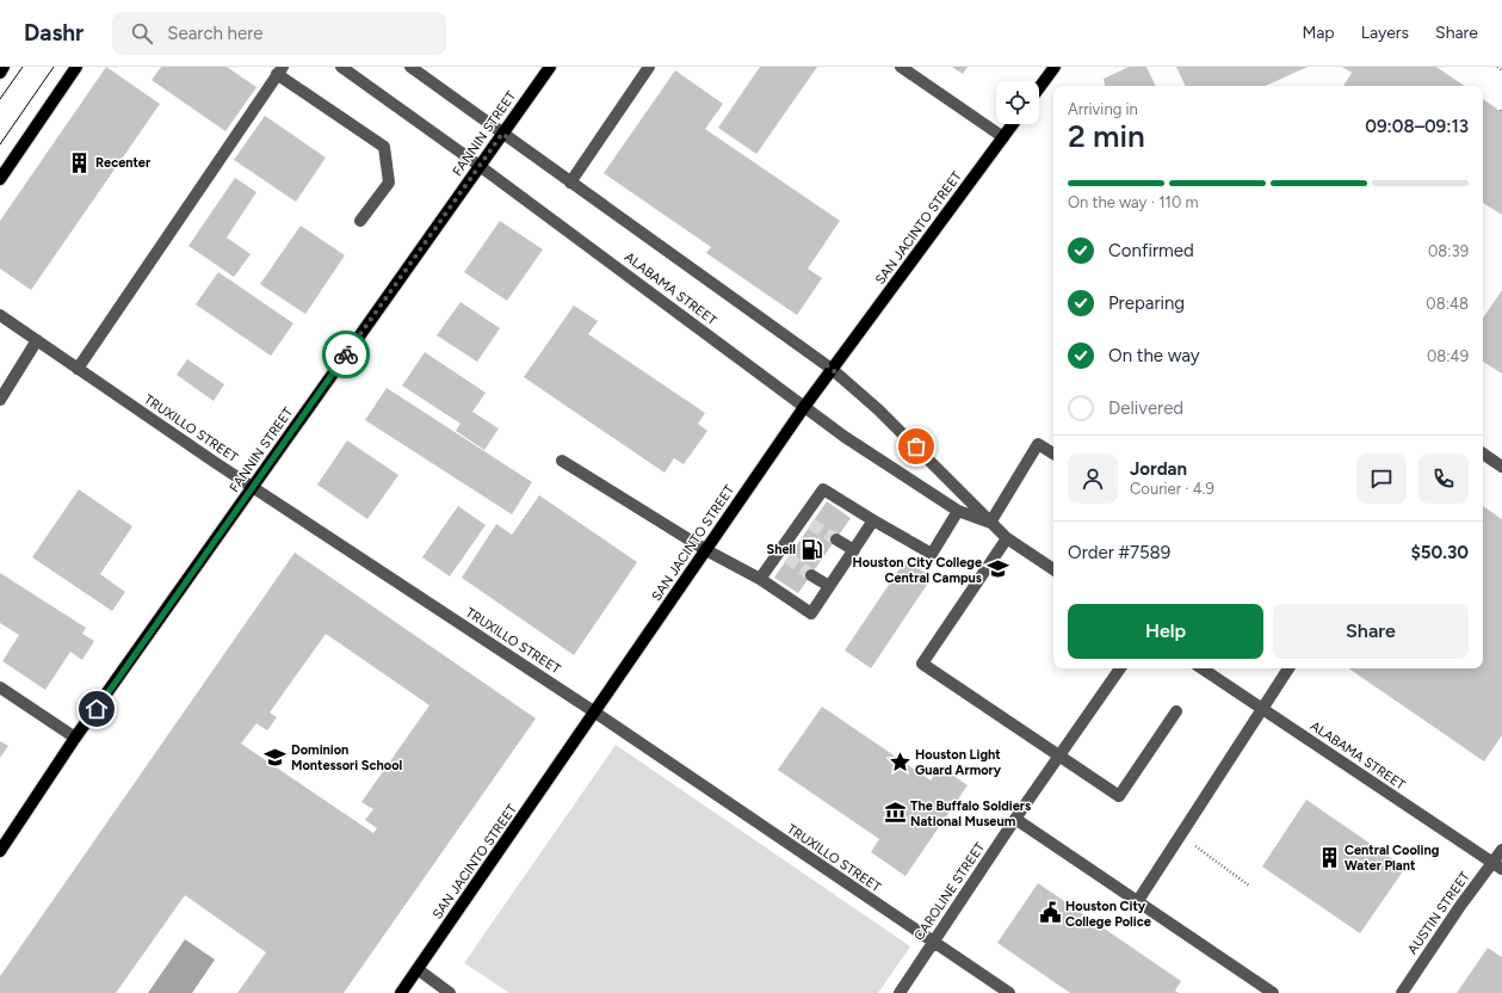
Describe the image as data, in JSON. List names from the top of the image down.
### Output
{
  "streets": {
    "main road": ["FANNIN STREET", "SAN JACINTO STREET"],
    "street": [
      "ALABAMA STREET",
      "TRUXILLO STREET",
      "CAROLINE STREET",
      "AUSTIN STREET"
    ]
  },
  "crossings": [
    ["FANNIN STREET", "ALABAMA STREET"],
    ["FANNIN STREET", "TRUXILLO STREET"],
    ["SAN JACINTO STREET", "ALABAMA STREET"],
    ["SAN JACINTO STREET", "TRUXILLO STREET"],
    ["ALABAMA STREET", "AUSTIN STREET"],
    ["TRUXILLO STREET", "CAROLINE STREET"]
  ],
  "places": {
    "building": ["Recenter", "Central Cooling Water Plant"],
    "fuel station": ["Shell"],
    "school or university": ["Houston City College Central Campus", "Dominion Montessori School"],
    "place": ["Houston Light Guard Armory"],
    "museum": ["The Buffalo Soldiers National Museum"],
    "public building": ["Houston City College Police"]
  },
  "page": {
    "header": "Dashr",
    "search": "Search here",
    "nav": ["Map", "Layers", "Share"],
    "heading": ["2 min", "Arriving in", "09:08–09:13"],
    "panel": [
      "Jordan",
      "Courier · 4.9",
      "Order #7589",
      "$50.30"
    ],
    "bar": "On the way · 110 m",
    "list": [
      ["Confirmed", "08:39"],
      ["Preparing", "08:48"],
      ["On the way", "08:49"],
      "Delivered"
    ],
    "buttons": ["Help", "Share"]
  }
}
